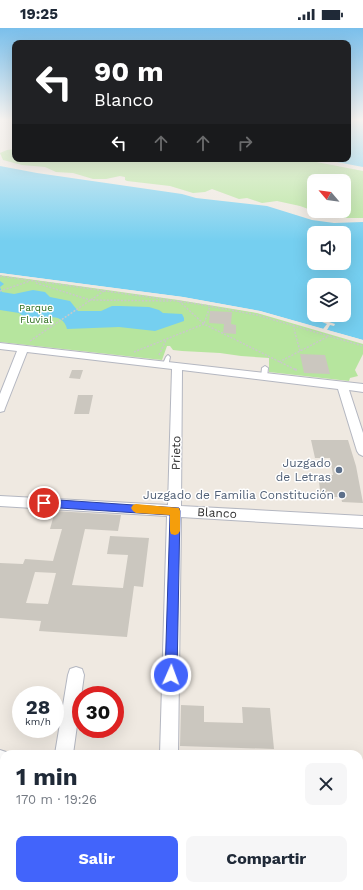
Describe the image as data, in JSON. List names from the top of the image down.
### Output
{
  "streets": {
    "street": ["Prieto", "Blanco"]
  },
  "crossings": [
    ["Prieto", "Blanco"]
  ],
  "parks": ["Parque Fluvial"],
  "places": ["Juzgado de Letras", "Juzgado de Familia Constitución"],
  "north": "top left",
  "page": {
    "status": "19:25",
    "turn": ["90 m", "Blanco"],
    "speed": "28 km/h",
    "limit": "30",
    "heading": ["1 min", "170 m · 19:26"],
    "buttons": ["Salir", "Compartir"]
  }
}
